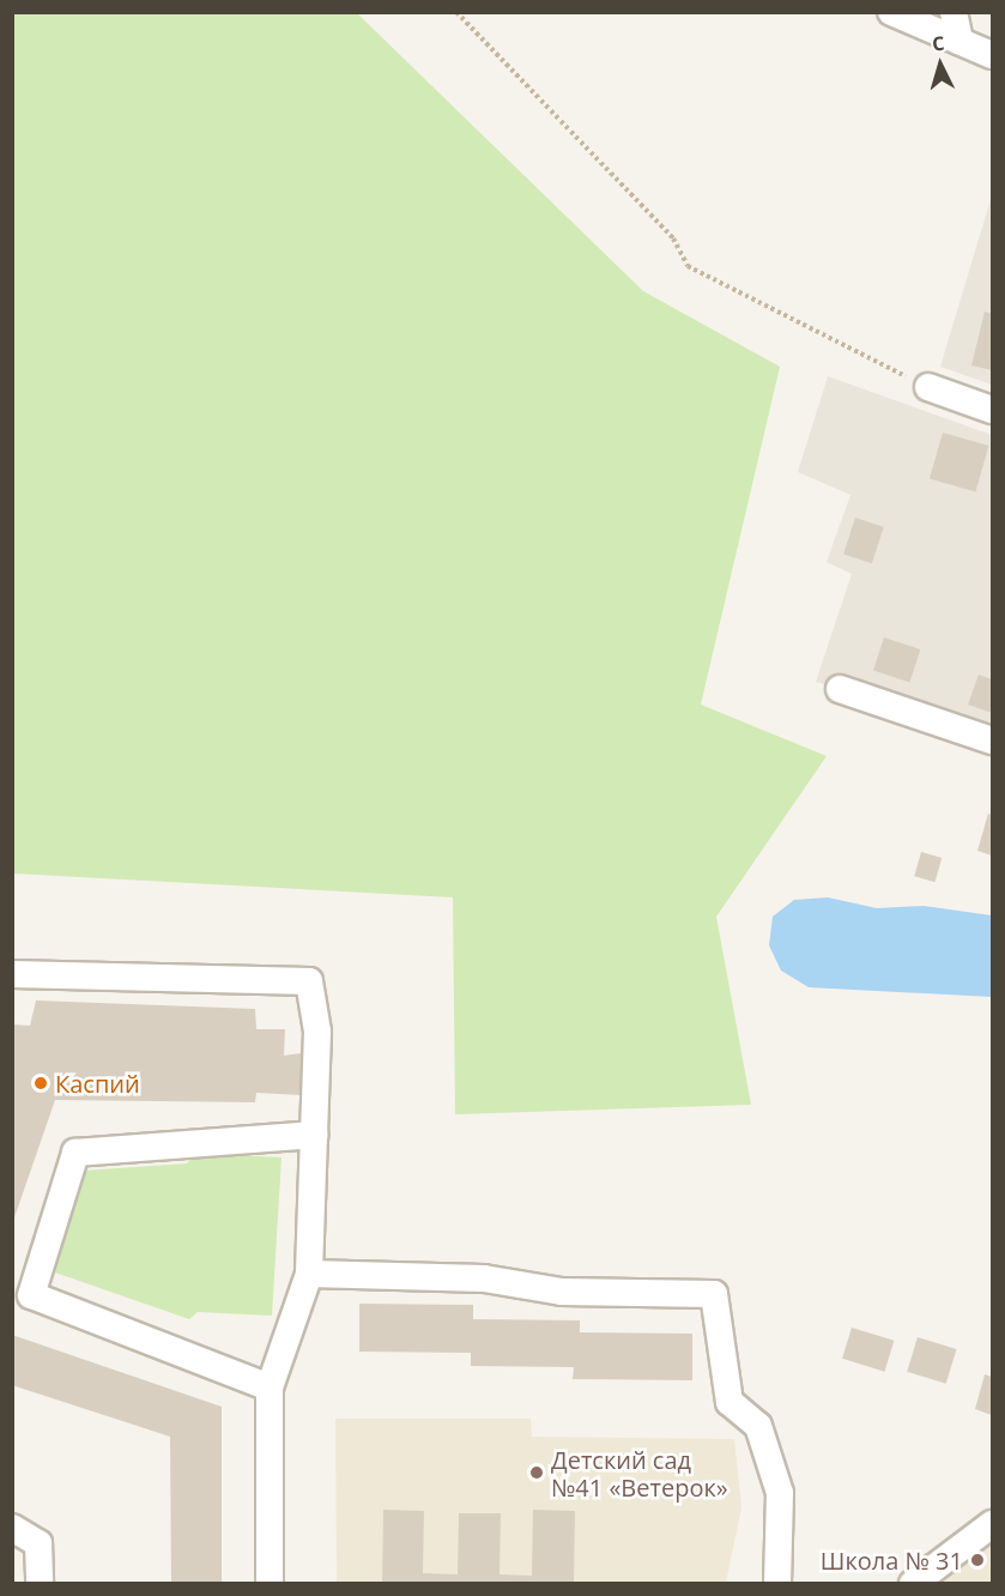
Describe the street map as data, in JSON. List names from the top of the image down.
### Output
{
  "places": ["Каспий", "Детский сад №41 «Ветерок»", "Школа № 31"],
  "north": "top"
}
